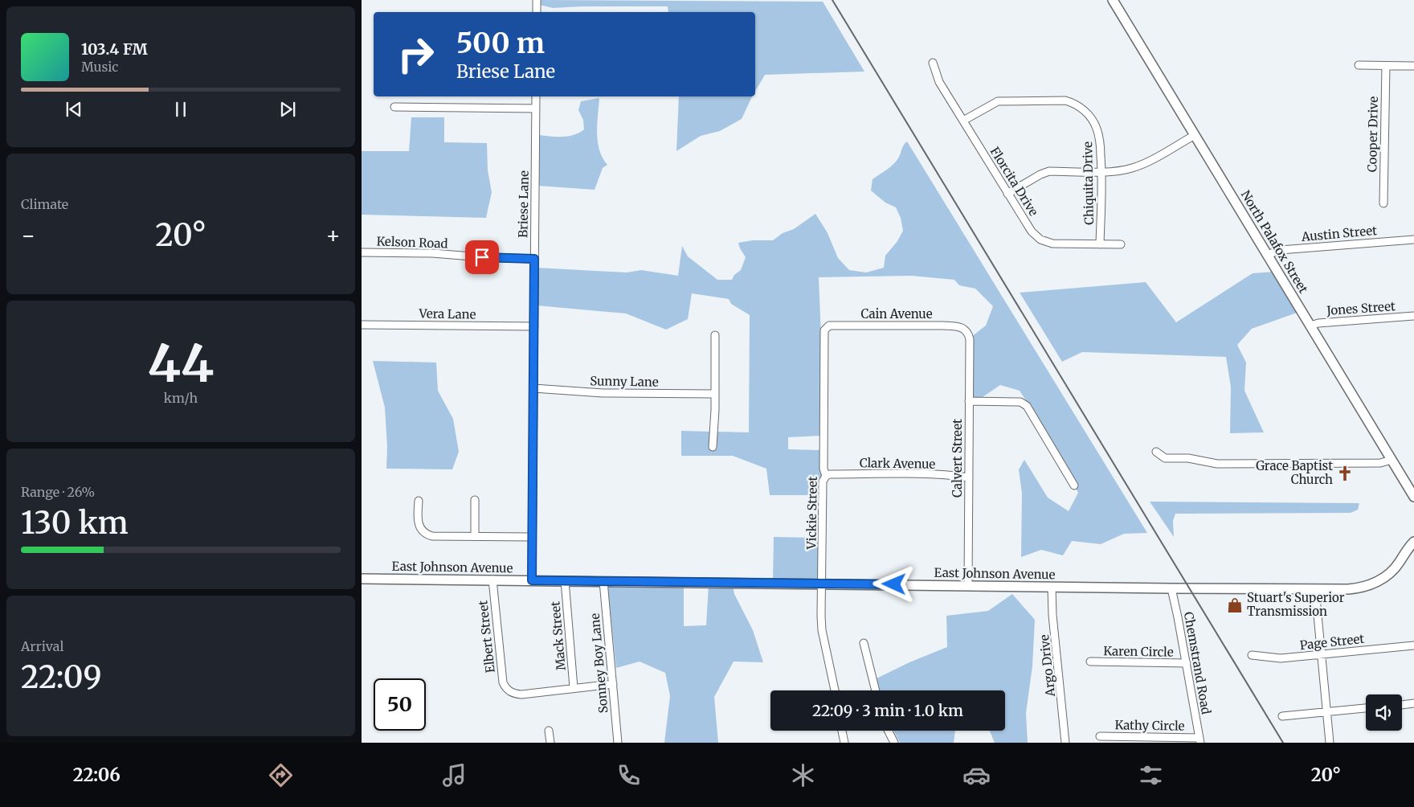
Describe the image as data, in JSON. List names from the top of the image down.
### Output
{
  "streets": {
    "main road": ["North Palafox Street", "East Johnson Avenue"],
    "street": [
      "Cooper Drive",
      "Florcita Drive",
      "Chiquita Drive",
      "Briese Lane",
      "Austin Street",
      "Kelson Road",
      "Jones Street",
      "Vera Lane",
      "Cain Avenue",
      "Sunny Lane",
      "Calvert Street",
      "Clark Avenue",
      "Vickie Street",
      "Mack Street",
      "Elbert Street",
      "Page Street",
      "Karen Circle",
      "Sonney Boy Lane",
      "Chemstrand Road",
      "Argo Drive",
      "Kathy Circle"
    ]
  },
  "crossings": [
    ["Florcita Drive", "Chiquita Drive"],
    ["Briese Lane", "Kelson Road"],
    ["Briese Lane", "Vera Lane"],
    ["Briese Lane", "Sunny Lane"],
    ["Briese Lane", "East Johnson Avenue"],
    ["Austin Street", "North Palafox Street"],
    ["North Palafox Street", "Jones Street"],
    ["Cain Avenue", "Calvert Street"],
    ["Cain Avenue", "Vickie Street"],
    ["Calvert Street", "Clark Avenue"],
    ["Calvert Street", "East Johnson Avenue"],
    ["Clark Avenue", "Vickie Street"],
    ["Vickie Street", "East Johnson Avenue"],
    ["East Johnson Avenue", "Mack Street"],
    ["East Johnson Avenue", "Elbert Street"],
    ["East Johnson Avenue", "Sonney Boy Lane"],
    ["East Johnson Avenue", "Chemstrand Road"],
    ["East Johnson Avenue", "Argo Drive"],
    ["Mack Street", "Elbert Street"],
    ["Karen Circle", "Chemstrand Road"],
    ["Chemstrand Road", "Kathy Circle"]
  ],
  "places": {
    "church": ["Grace Baptist Church"],
    "shop": ["Stuart's Superior Transmission"]
  },
  "page": {
    "turn": ["500 m", "Briese Lane"],
    "song": ["103.4 FM", "Music"],
    "tile": [
      "Climate",
      ["44", "km/h"],
      ["Range · 26%", "130 km"],
      ["Arrival", "22:09"]
    ],
    "heat": ["−", "20°", "+"],
    "limit": "50",
    "trip": "22:09 · 3 min · 1.0 km",
    "tabs": ["22:06", "20°"]
  }
}
